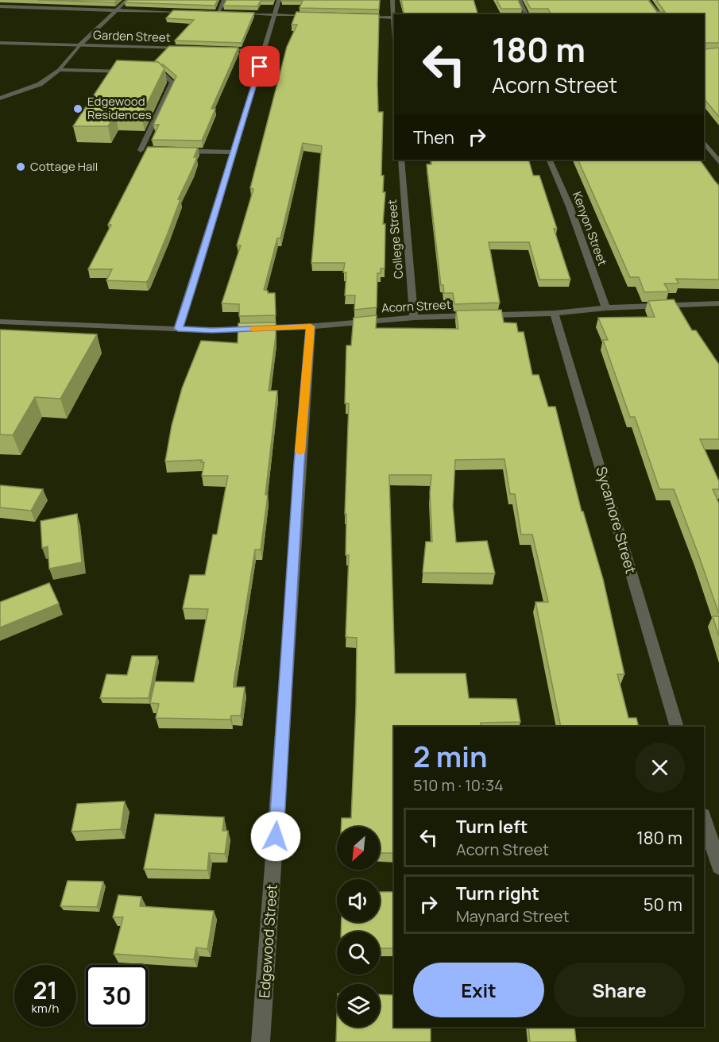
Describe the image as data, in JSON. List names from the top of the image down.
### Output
{
  "streets": {
    "street": [
      "Garden Street",
      "Kenyon Street",
      "College Street",
      "Acorn Street",
      "Sycamore Street",
      "Edgewood Street"
    ]
  },
  "crossings": [
    ["Kenyon Street", "Acorn Street"],
    ["College Street", "Acorn Street"],
    ["Acorn Street", "Sycamore Street"],
    ["Acorn Street", "Edgewood Street"]
  ],
  "places": ["Edgewood Residences", "Cottage Hall"],
  "north": "bottom left",
  "page": {
    "turn": ["180 m", "Acorn Street"],
    "then": "Then",
    "heading": ["2 min", "510 m · 10:34"],
    "list": [
      {
        "name": "Turn left",
        "note": "Acorn Street",
        "value": "180 m"
      },
      {
        "name": "Turn right",
        "note": "Maynard Street",
        "value": "50 m"
      }
    ],
    "buttons": ["Exit", "Share"],
    "speed": "21 km/h",
    "limit": "30"
  }
}
